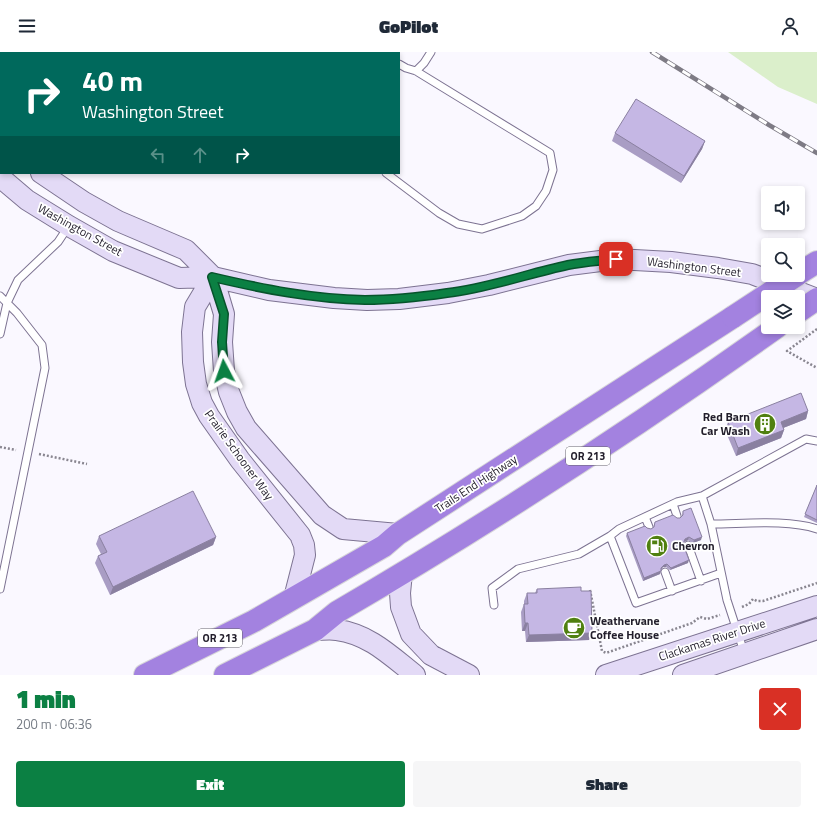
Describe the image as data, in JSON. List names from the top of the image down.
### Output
{
  "streets": {
    "highway": ["OR 213", "Trails End Highway"],
    "main road": ["Washington Street", "Prairie Schooner Way", "Clackamas River Drive"]
  },
  "crossings": [
    ["Washington Street", "Prairie Schooner Way"],
    ["Prairie Schooner Way", "Trails End Highway"]
  ],
  "places": {
    "building": ["Red Barn Car Wash"],
    "fuel station": ["Chevron"],
    "cafe": ["Weathervane Coffee House"]
  },
  "page": {
    "header": "GoPilot",
    "turn": ["40 m", "Washington Street"],
    "heading": ["1 min", "200 m · 06:36"],
    "buttons": ["Exit", "Share"]
  }
}
